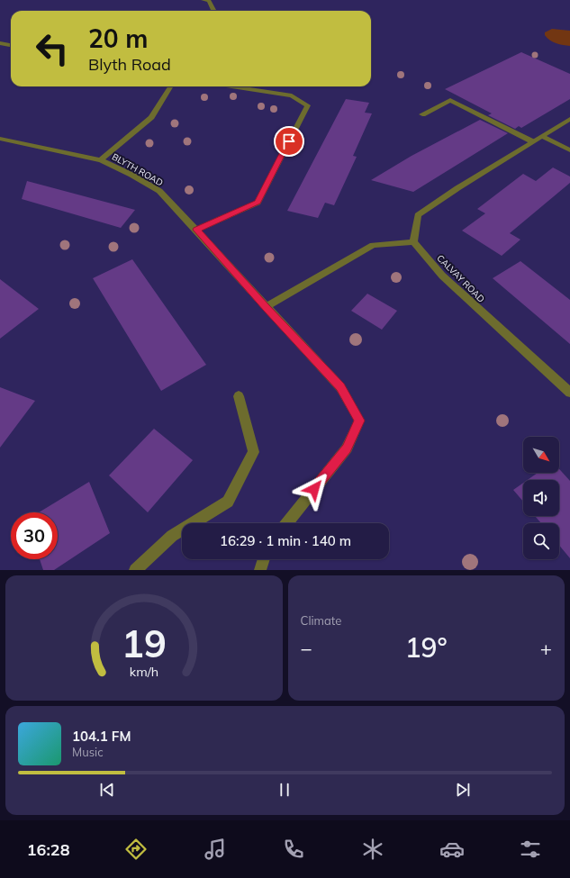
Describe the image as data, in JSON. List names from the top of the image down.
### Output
{
  "streets": {
    "street": ["BLYTH ROAD", "CALVAY ROAD"]
  },
  "north": "bottom right",
  "page": {
    "turn": ["20 m", "Blyth Road"],
    "limit": "30",
    "trip": "16:29 · 1 min · 140 m",
    "tile": "Climate",
    "heat": ["−", "19°", "+"],
    "song": ["104.1 FM", "Music"],
    "tabs": "16:28",
    "gauge": ["19", "km/h"]
  }
}
